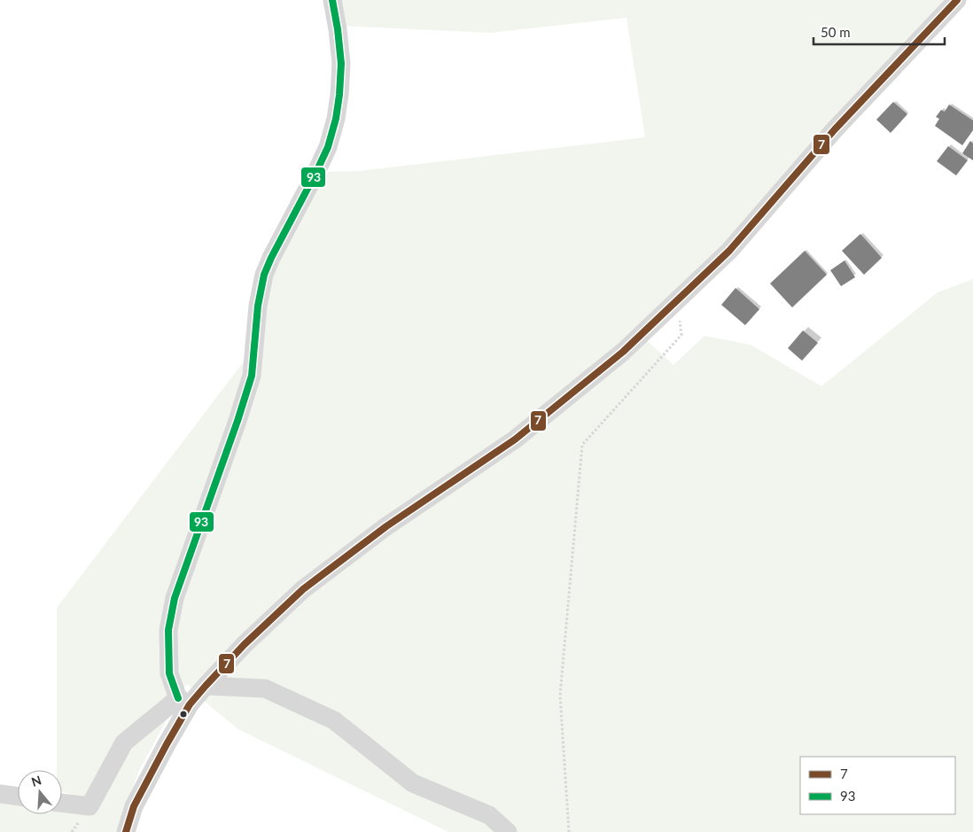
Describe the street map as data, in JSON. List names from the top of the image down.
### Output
{
  "lines": ["transit line 7", "transit line 93"],
  "legend": ["7", "93"],
  "scale_bar": "50 m",
  "north": "top"
}
